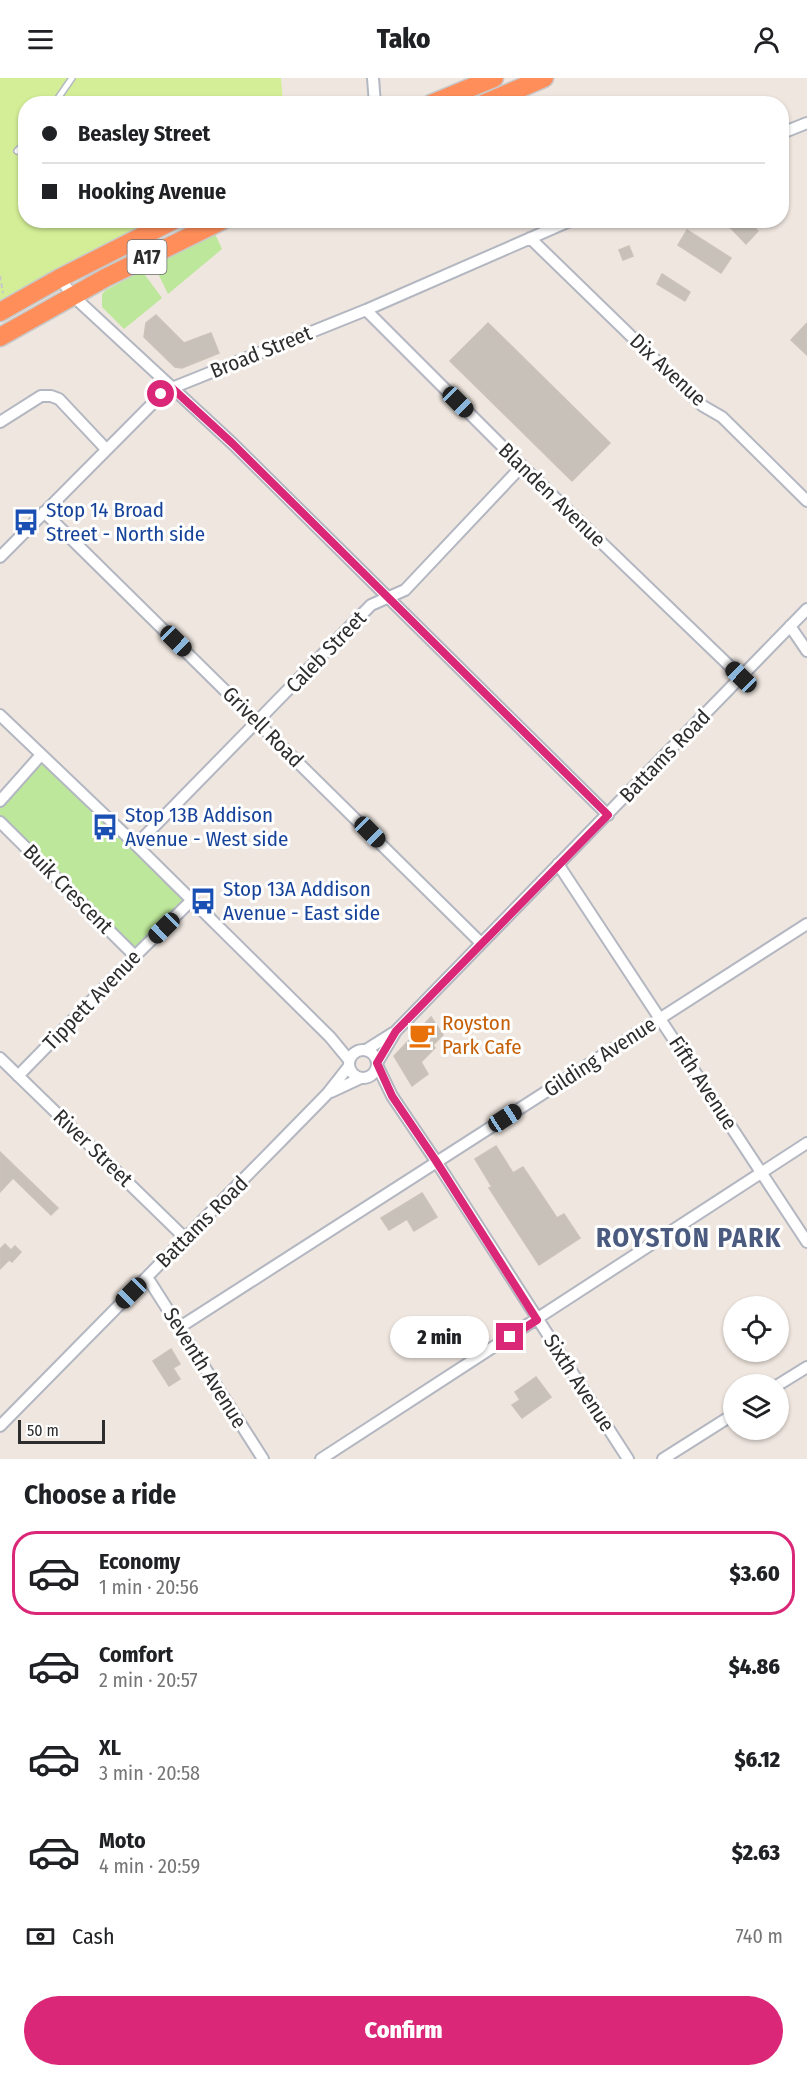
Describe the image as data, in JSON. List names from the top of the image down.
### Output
{
  "streets": {
    "highway": ["A17"],
    "street": [
      "Broad Street",
      "Dix Avenue",
      "Blanden Avenue",
      "Caleb Street",
      "Grivell Road",
      "Battams Road",
      "Buik Crescent",
      "Tippett Avenue",
      "Gilding Avenue",
      "Fifth Avenue",
      "River Street",
      "Seventh Avenue",
      "Sixth Avenue"
    ]
  },
  "crossings": [
    ["Broad Street", "Dix Avenue"],
    ["Broad Street", "Blanden Avenue"],
    ["Broad Street", "Grivell Road"],
    ["Blanden Avenue", "Caleb Street"],
    ["Blanden Avenue", "Battams Road"],
    ["Caleb Street", "Grivell Road"],
    ["Grivell Road", "Battams Road"],
    ["Battams Road", "Fifth Avenue"],
    ["Battams Road", "River Street"],
    ["Battams Road", "Seventh Avenue"],
    ["Battams Road", "Sixth Avenue"],
    ["Buik Crescent", "Tippett Avenue"],
    ["Tippett Avenue", "River Street"],
    ["Gilding Avenue", "Fifth Avenue"],
    ["Gilding Avenue", "Seventh Avenue"],
    ["Gilding Avenue", "Sixth Avenue"]
  ],
  "districts": ["ROYSTON PARK"],
  "places": {
    "bus stop": ["Stop 14 Broad Street - North side", "Stop 13B Addison Avenue - West side", "Stop 13A Addison Avenue - East side"],
    "cafe": ["Royston Park Cafe"]
  },
  "scale_bar": "50 m",
  "page": {
    "header": "Tako",
    "banner": ["Beasley Street", "Hooking Avenue"],
    "bubble": "2 min",
    "scale": "50 m",
    "heading": "Choose a ride",
    "list": [
      {
        "name": "Economy",
        "note": "1 min · 20:56",
        "value": "$3.60"
      },
      {
        "name": "Comfort",
        "note": "2 min · 20:57",
        "value": "$4.86"
      },
      {
        "name": "XL",
        "note": "3 min · 20:58",
        "value": "$6.12"
      },
      {
        "name": "Moto",
        "note": "4 min · 20:59",
        "value": "$2.63"
      }
    ],
    "pay": ["Cash", "740 m"],
    "buttons": "Confirm"
  }
}
